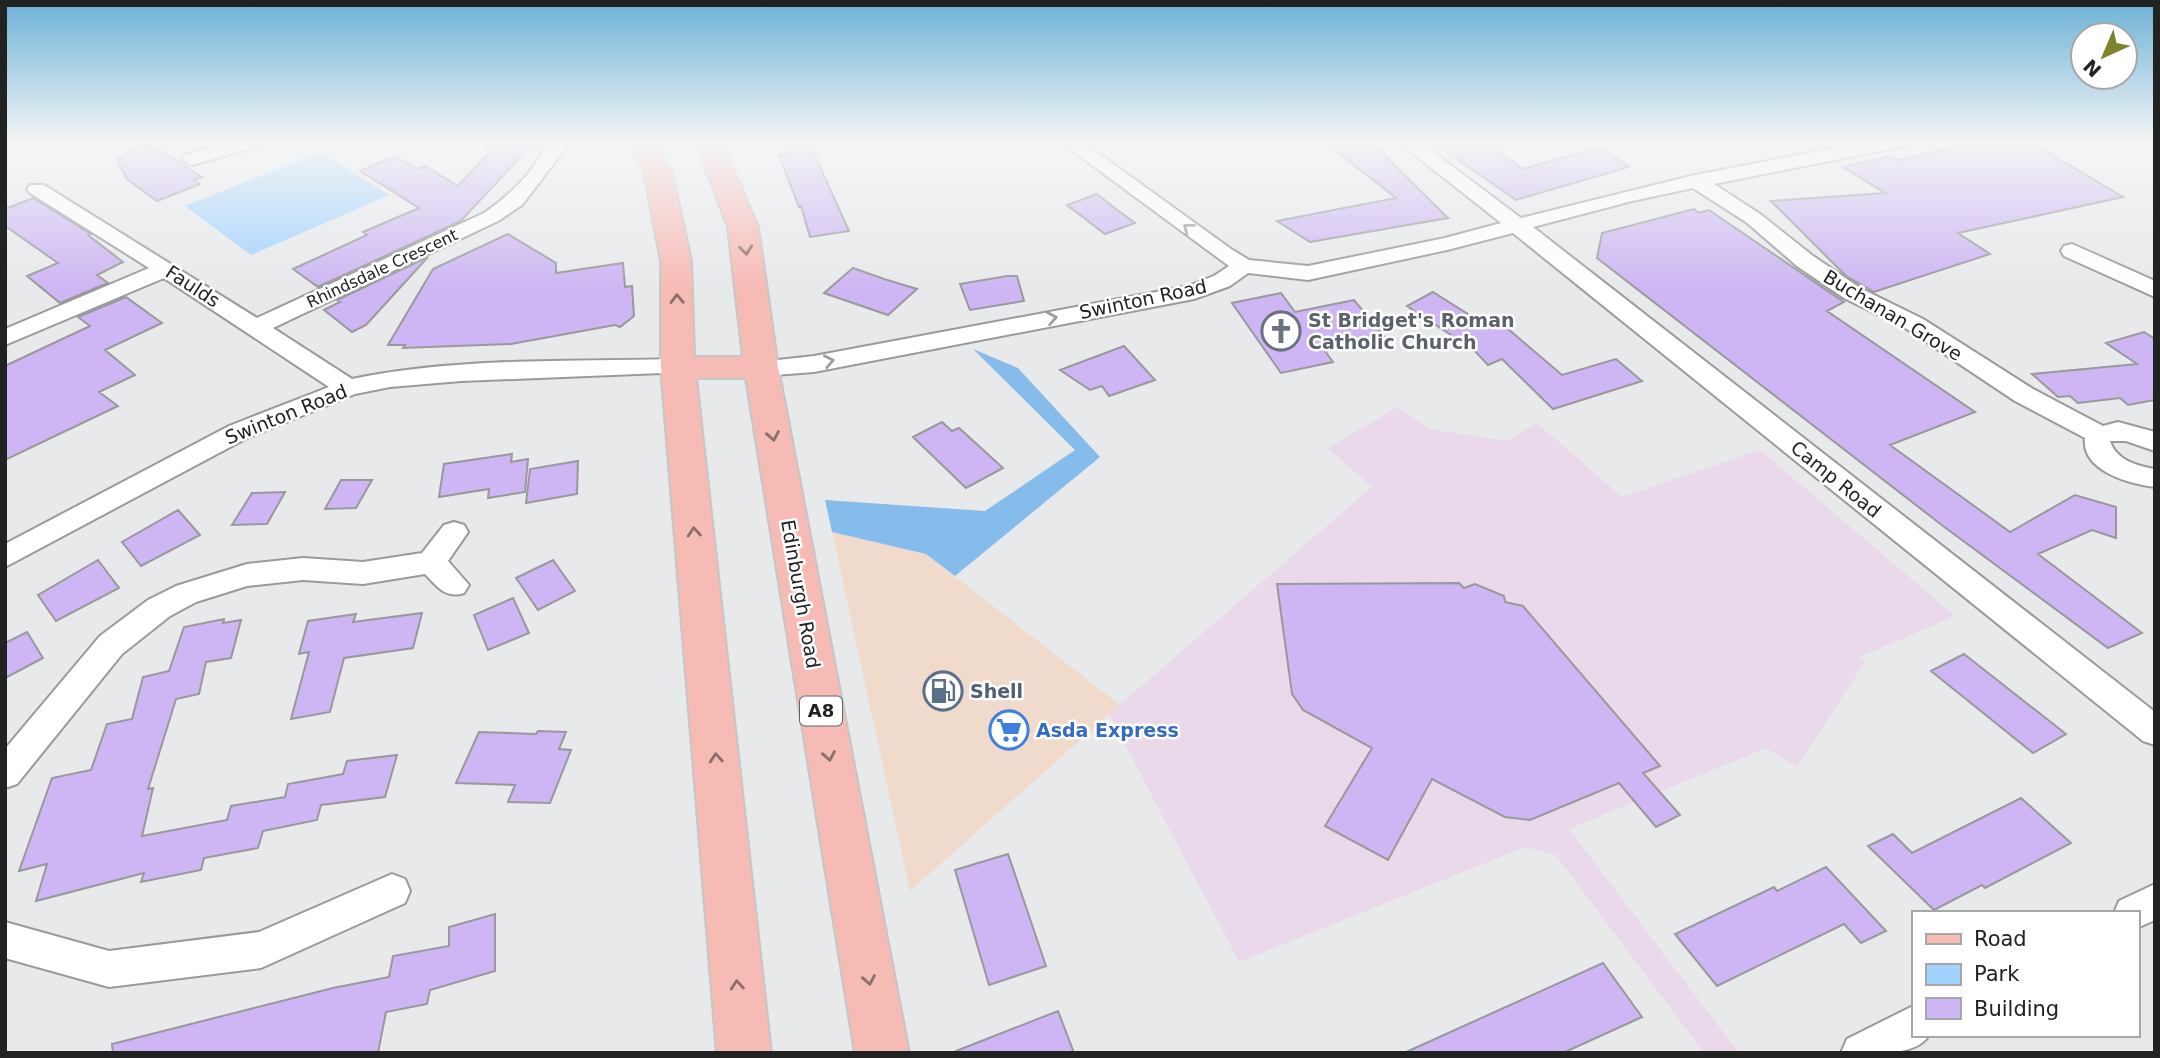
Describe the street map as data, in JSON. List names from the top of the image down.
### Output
{
  "streets": {
    "main road": ["Edinburgh Road", "A8"],
    "street": [
      "Rhindsdale Crescent",
      "Faulds",
      "Swinton Road",
      "Buchanan Grove",
      "Camp Road"
    ]
  },
  "crossings": [
    ["Rhindsdale Crescent", "Faulds"],
    ["Faulds", "Swinton Road"],
    ["Swinton Road", "Edinburgh Road"]
  ],
  "one_way": ["Swinton Road"],
  "places": {
    "church": ["St Bridget's Roman Catholic Church"],
    "fuel station": ["Shell"],
    "supermarket": ["Asda Express"]
  },
  "legend": ["Road", "Park", "Building"],
  "north": "bottom left"
}
